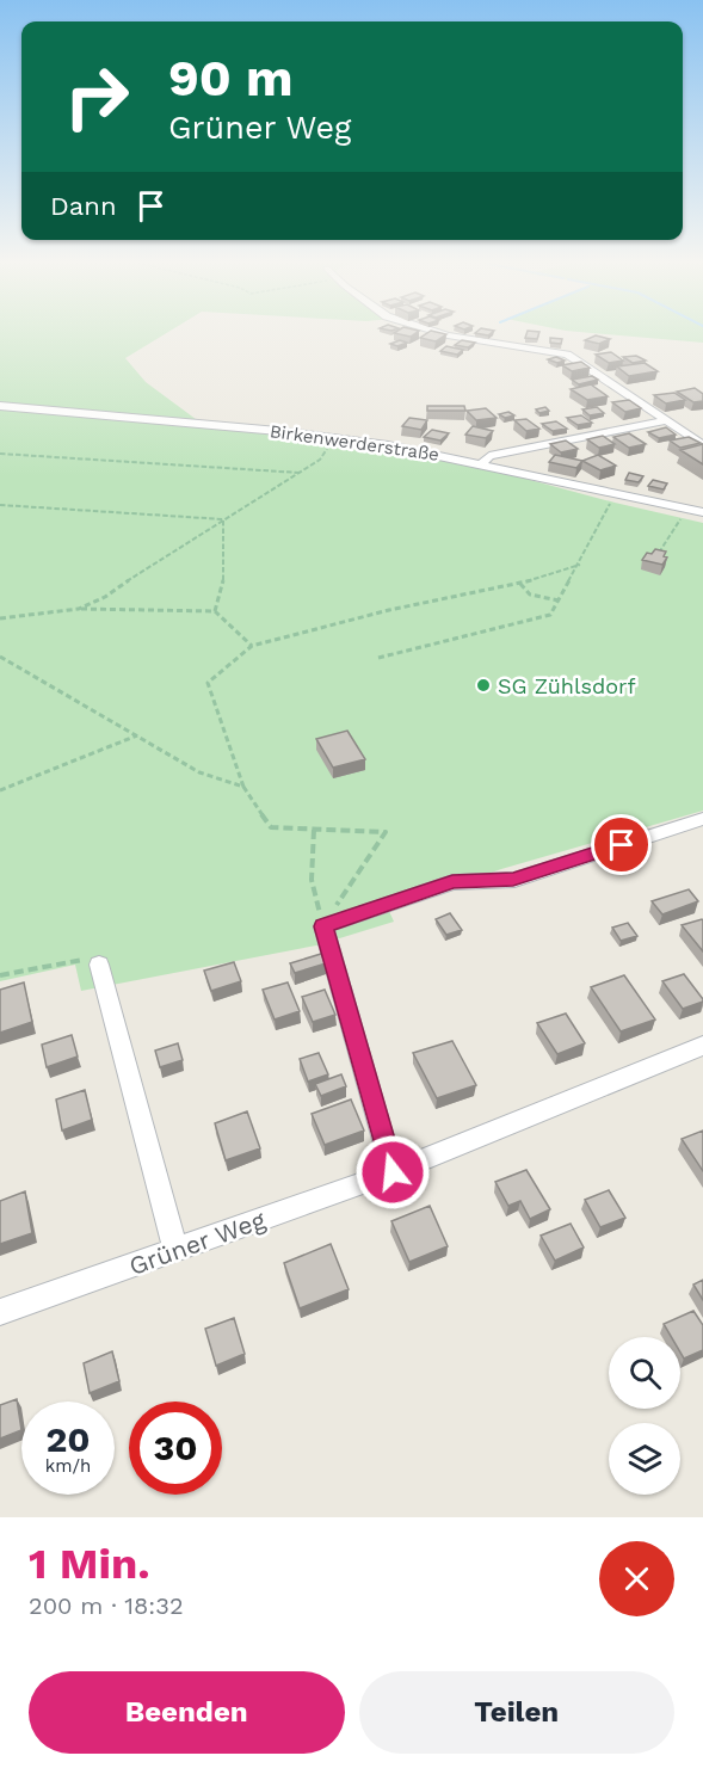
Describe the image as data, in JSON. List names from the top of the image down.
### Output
{
  "streets": {
    "street": ["Birkenwerderstraße", "Grüner Weg"]
  },
  "places": ["SG Zühlsdorf"],
  "page": {
    "turn": ["90 m", "Grüner Weg"],
    "then": "Dann",
    "speed": "20 km/h",
    "limit": "30",
    "heading": ["1 Min.", "200 m · 18:32"],
    "buttons": ["Beenden", "Teilen"]
  }
}
